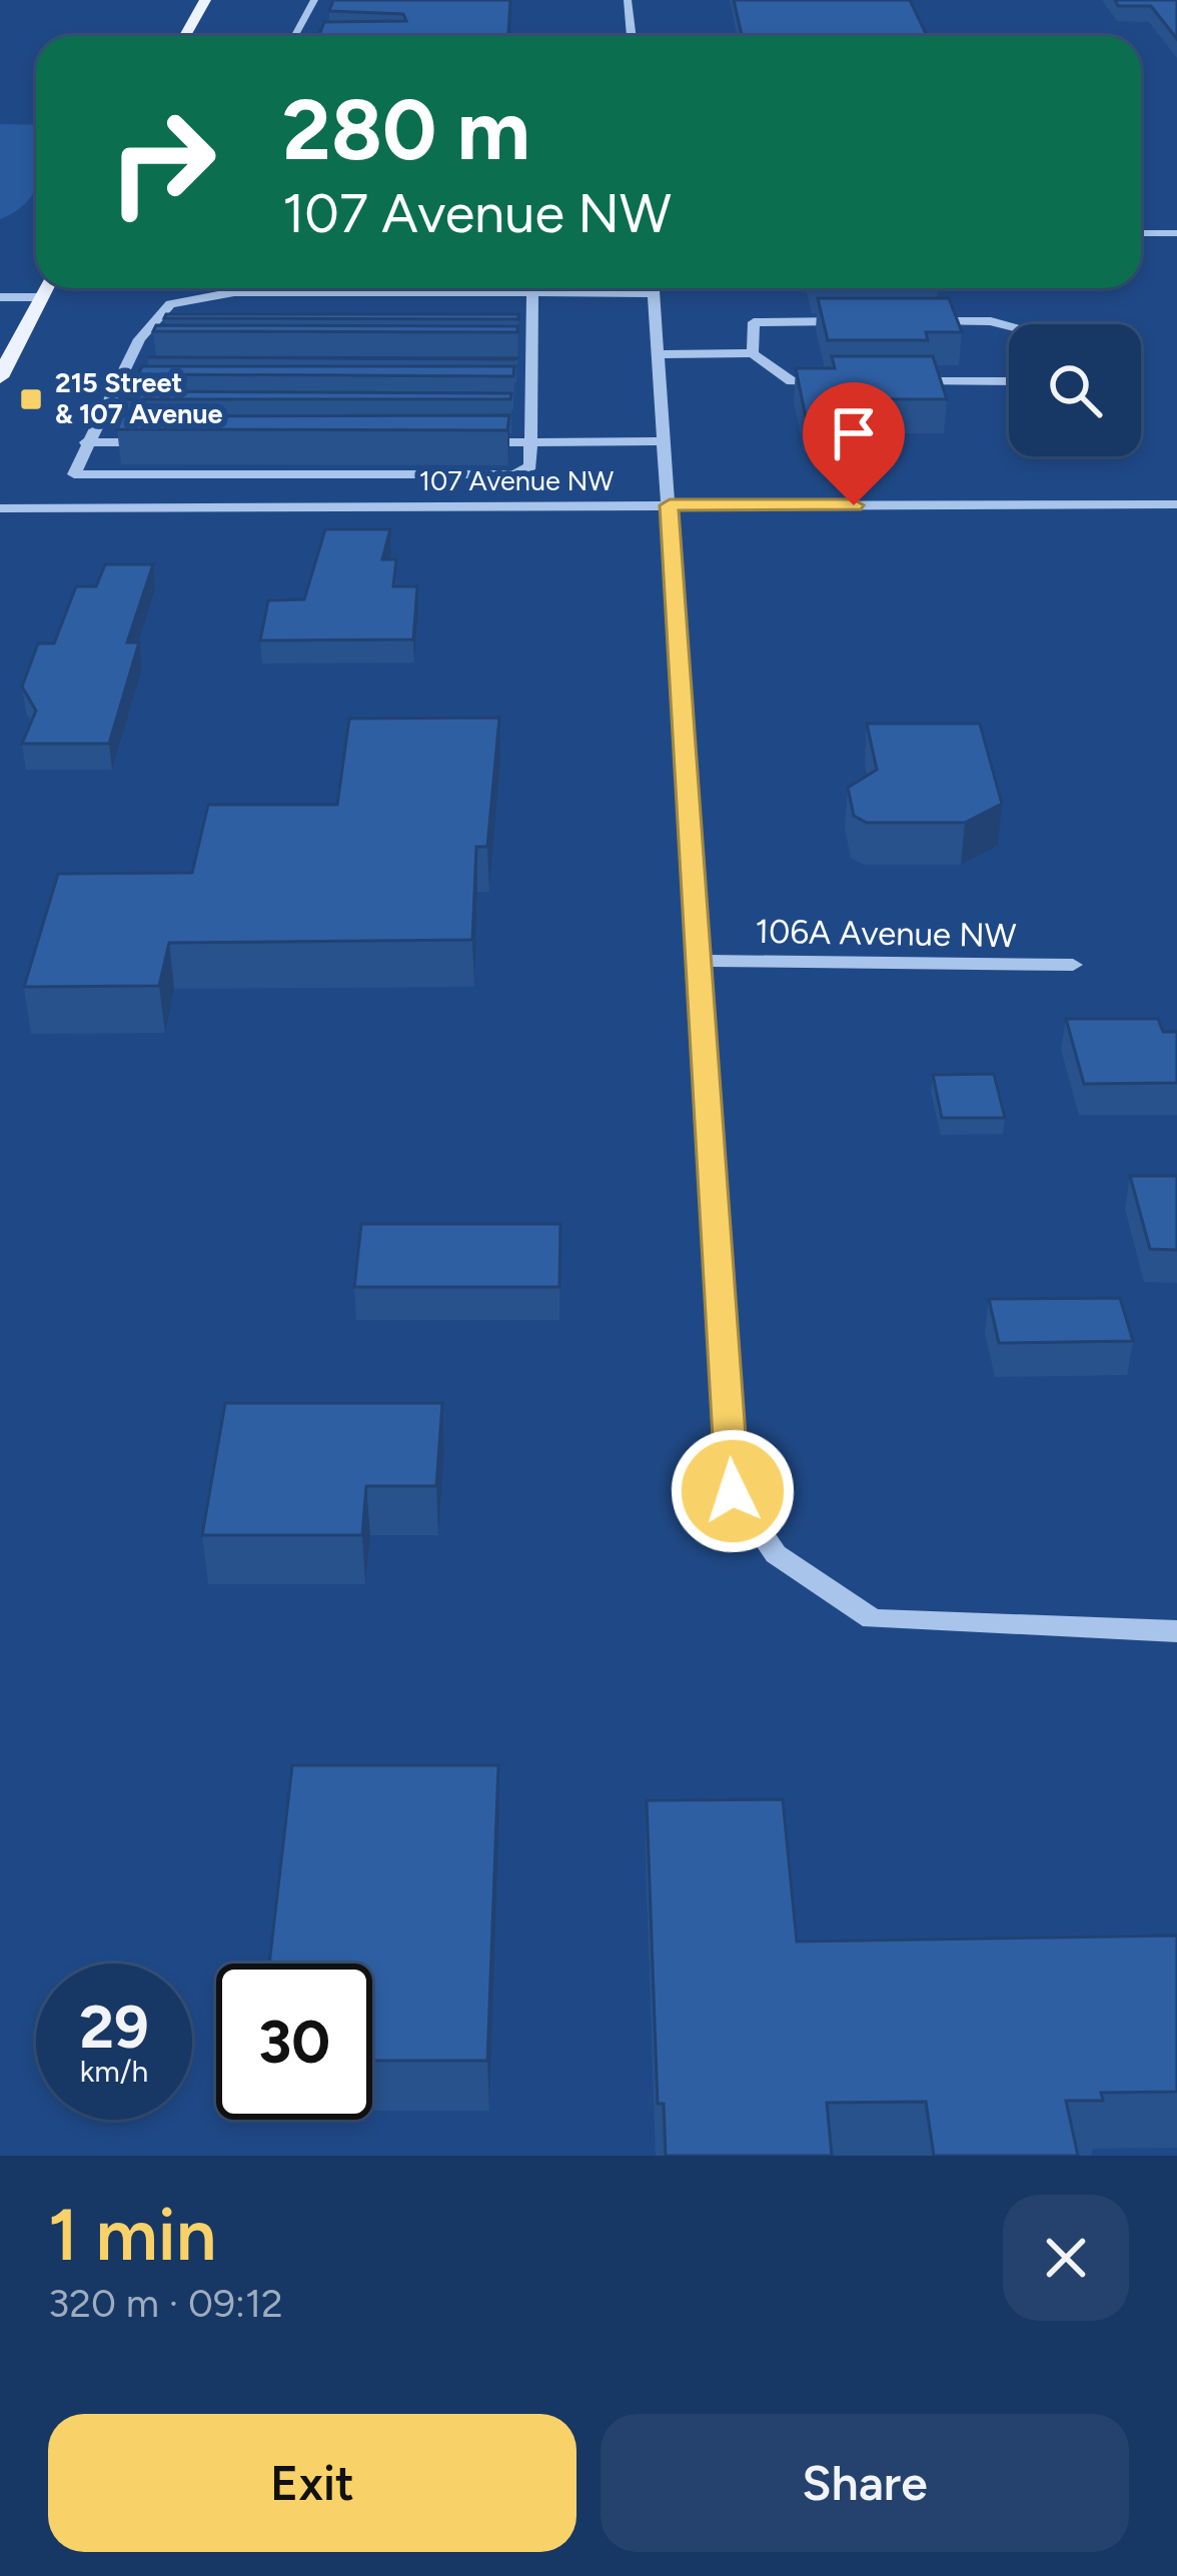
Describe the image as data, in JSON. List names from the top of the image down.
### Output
{
  "streets": {
    "street": ["107 Avenue NW", "106A Avenue NW"]
  },
  "places": {
    "transit": ["215 Street & 107 Avenue"]
  },
  "page": {
    "turn": ["280 m", "107 Avenue NW"],
    "speed": "29 km/h",
    "limit": "30",
    "heading": ["1 min", "320 m · 09:12"],
    "buttons": ["Exit", "Share"]
  }
}
